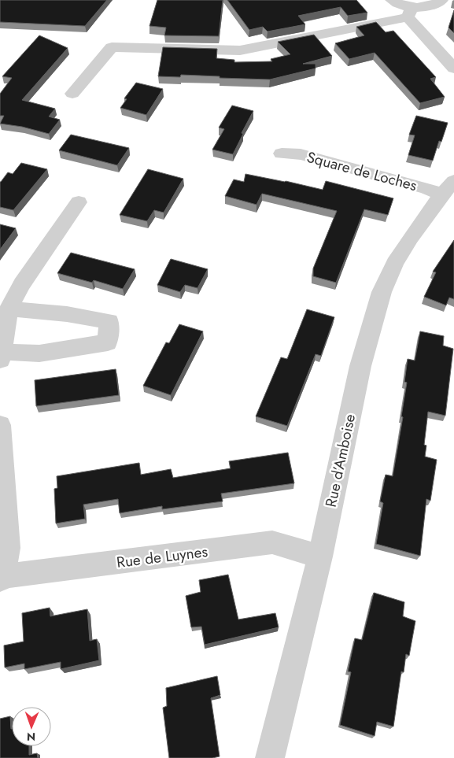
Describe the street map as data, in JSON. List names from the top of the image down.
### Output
{
  "streets": {
    "street": ["Square de Loches", "Rue d’Amboise", "Rue de Luynes"]
  },
  "crossings": [
    ["Square de Loches", "Rue d’Amboise"],
    ["Rue d’Amboise", "Rue de Luynes"]
  ],
  "north": "bottom"
}
